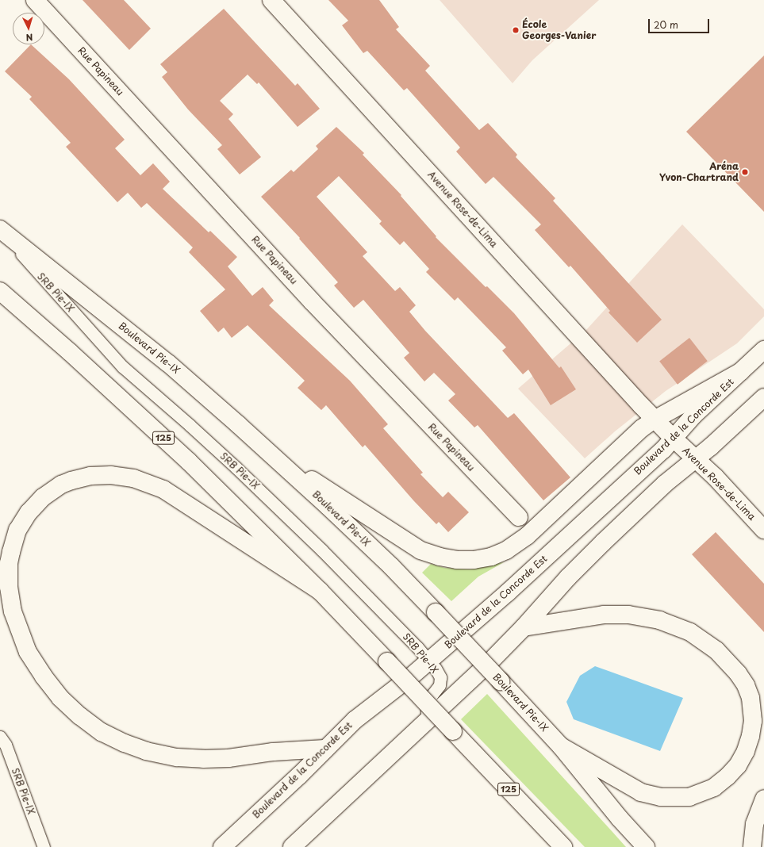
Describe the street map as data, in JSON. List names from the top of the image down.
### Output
{
  "streets": {
    "main road": [
      "Rue Papineau",
      "Avenue Rose-de-Lima",
      "Boulevard Pie-IX",
      "Boulevard de la Concorde Est",
      "125"
    ],
    "lane": ["SRB Pie-IX"]
  },
  "crossings": [
    ["Avenue Rose-de-Lima", "Boulevard de la Concorde Est"],
    ["SRB Pie-IX", "Boulevard Pie-IX"],
    ["SRB Pie-IX", "Boulevard de la Concorde Est"]
  ],
  "places": ["École Georges-Vanier", "Aréna Yvon-Chartrand"],
  "scale_bar": "20 m",
  "north": "bottom"
}
